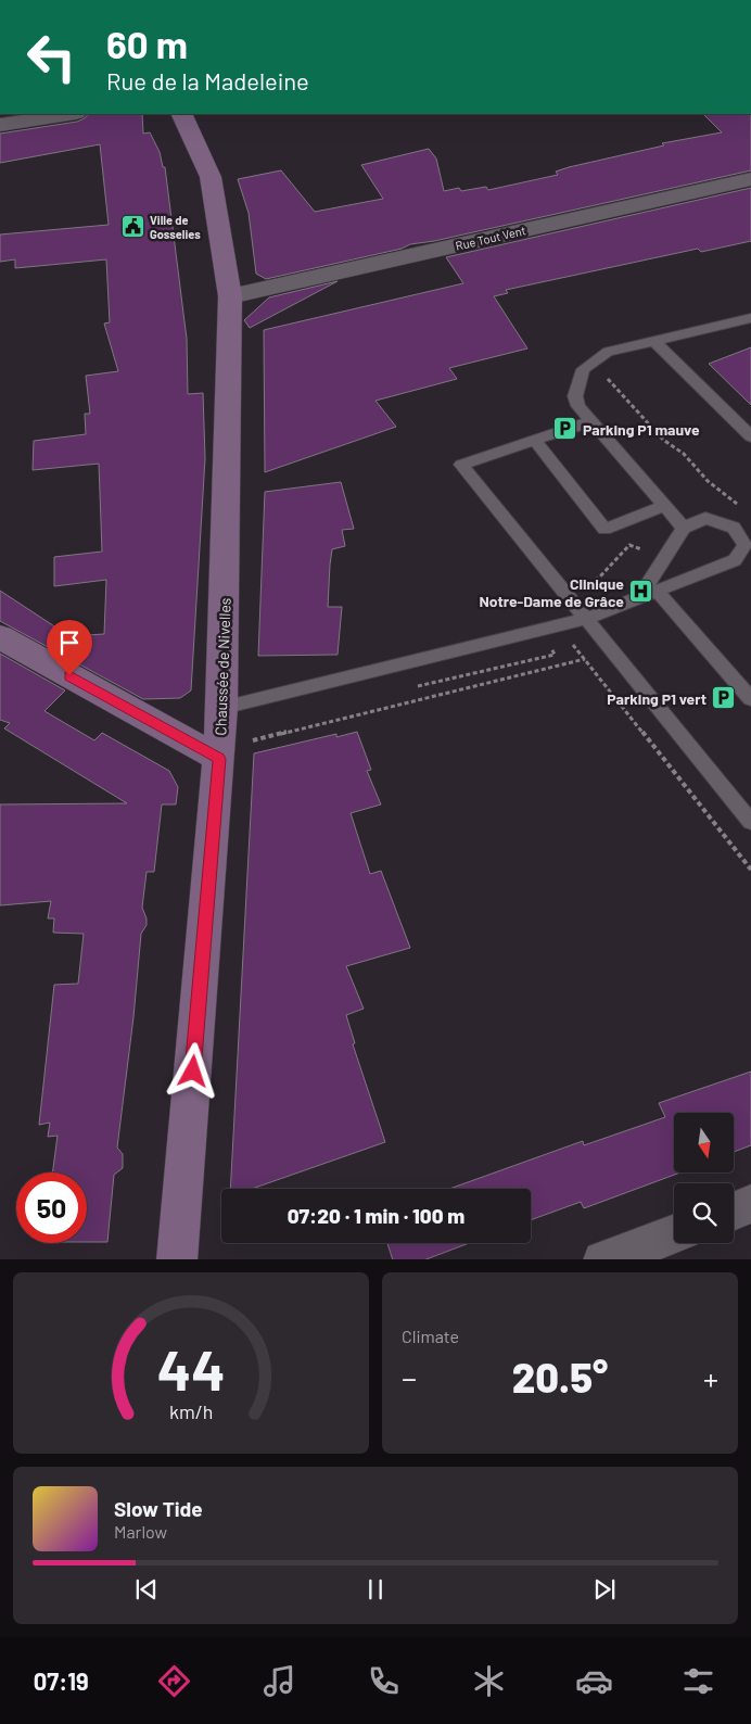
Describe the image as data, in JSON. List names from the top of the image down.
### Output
{
  "streets": {
    "main road": ["Chaussée de Nivelles"],
    "street": ["Rue Tout Vent"]
  },
  "crossings": [
    ["Rue Tout Vent", "Chaussée de Nivelles"]
  ],
  "places": {
    "public building": ["Ville de Gosselies"],
    "parking": ["Parking P1 mauve", "Parking P1 vert"],
    "hospital": ["Clinique Notre-Dame de Grâce"]
  },
  "north": "bottom",
  "page": {
    "turn": ["60 m", "Rue de la Madeleine"],
    "limit": "50",
    "trip": "07:20 · 1 min · 100 m",
    "tile": "Climate",
    "heat": ["−", "20.5°", "+"],
    "song": ["Slow Tide", "Marlow"],
    "tabs": "07:19",
    "gauge": ["44", "km/h"]
  }
}
